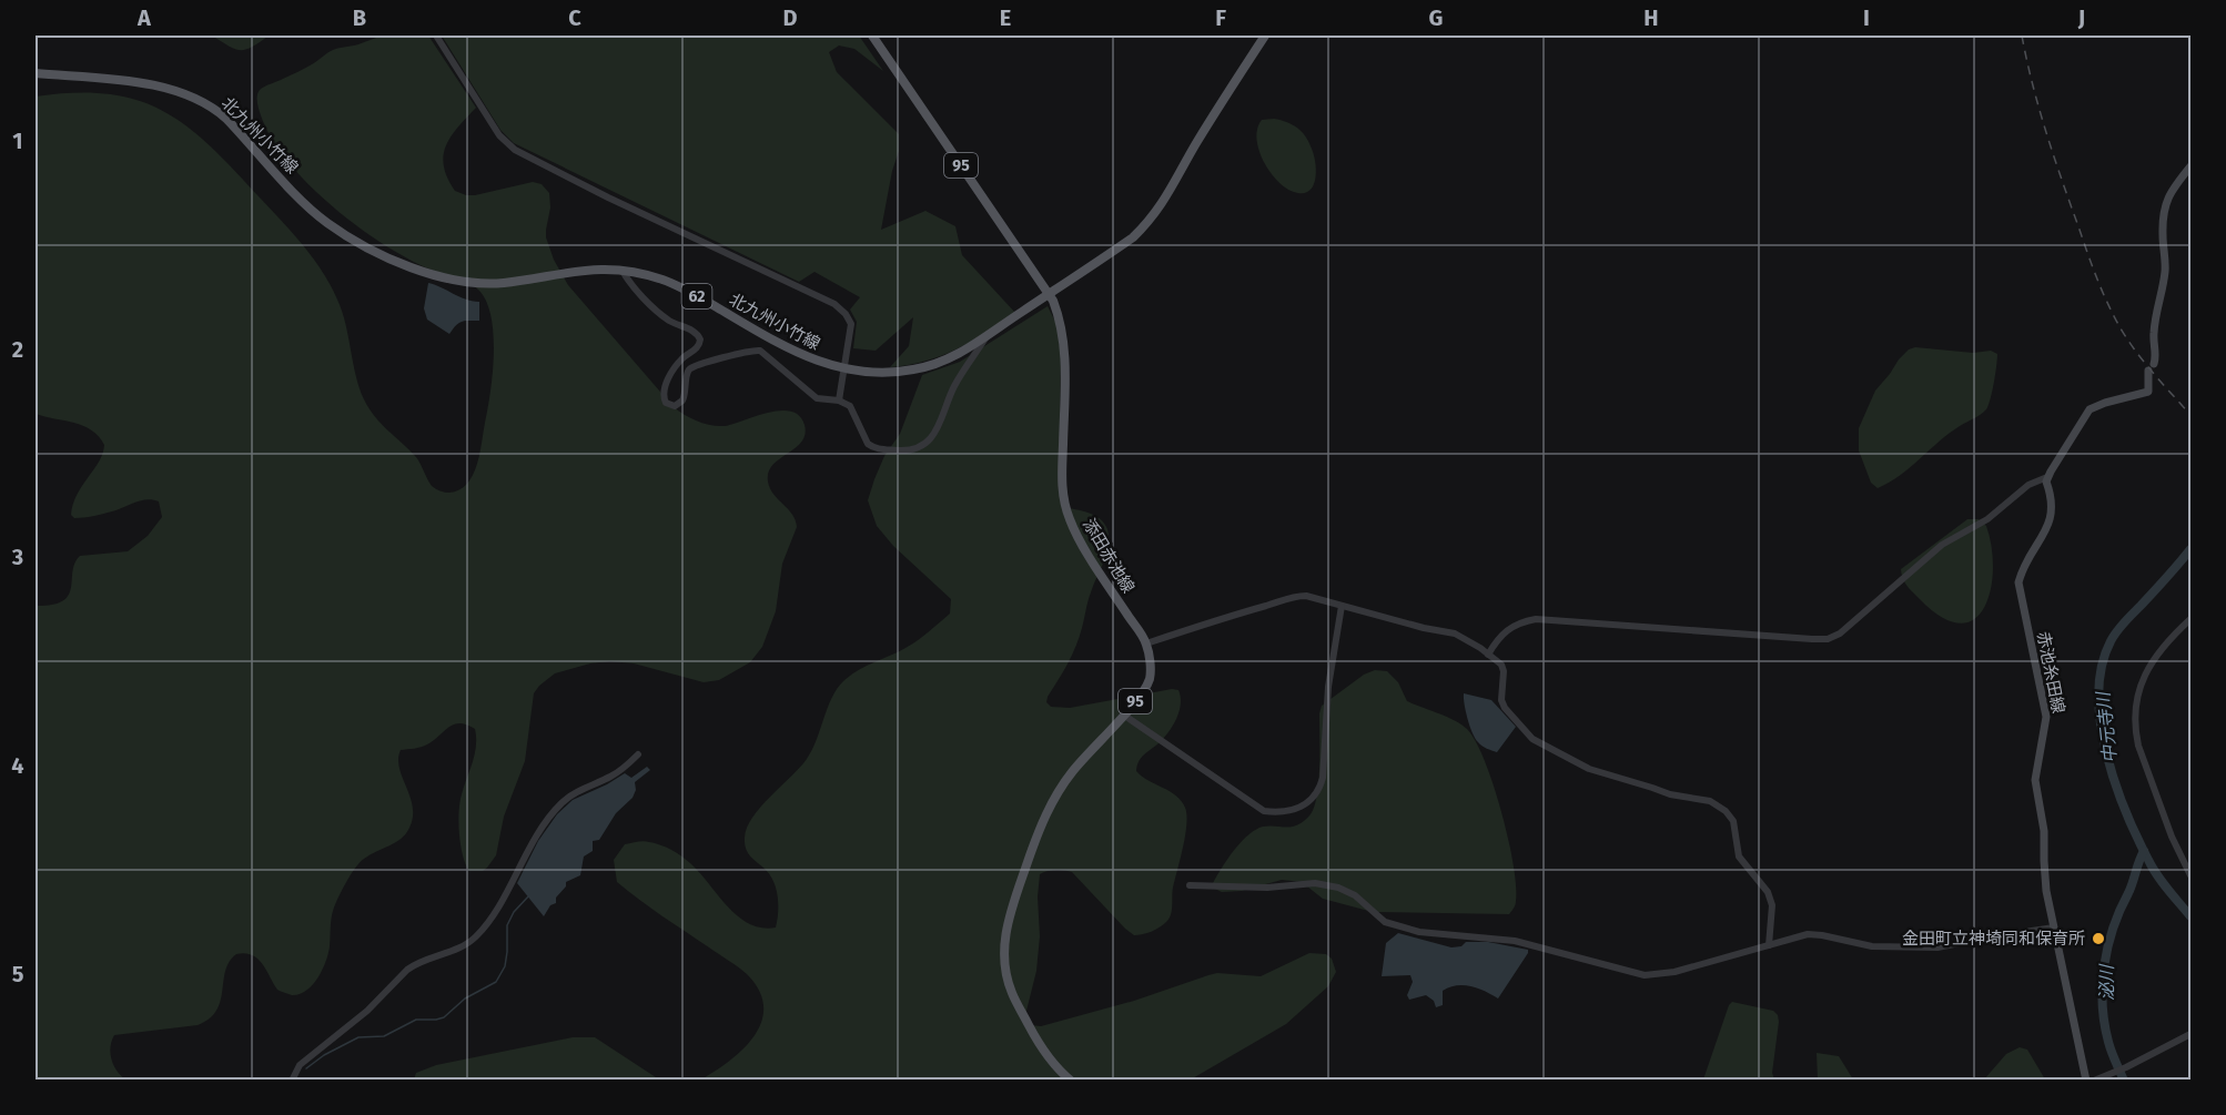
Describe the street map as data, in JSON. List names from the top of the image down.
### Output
{
  "streets": {
    "main road": [
      "北九州小竹線",
      "95",
      "62",
      "添田赤池線",
      "赤池糸田線"
    ]
  },
  "crossings": [
    ["北九州小竹線", "添田赤池線"]
  ],
  "water": ["中元寺川", "泌川"],
  "places": ["金田町立神埼同和保育所"],
  "grid": {
    "columns": [
      "A",
      "B",
      "C",
      "D",
      "E",
      "F",
      "G",
      "H",
      "I",
      "J"
    ],
    "rows": [
      "1",
      "2",
      "3",
      "4",
      "5"
    ]
  }
}
